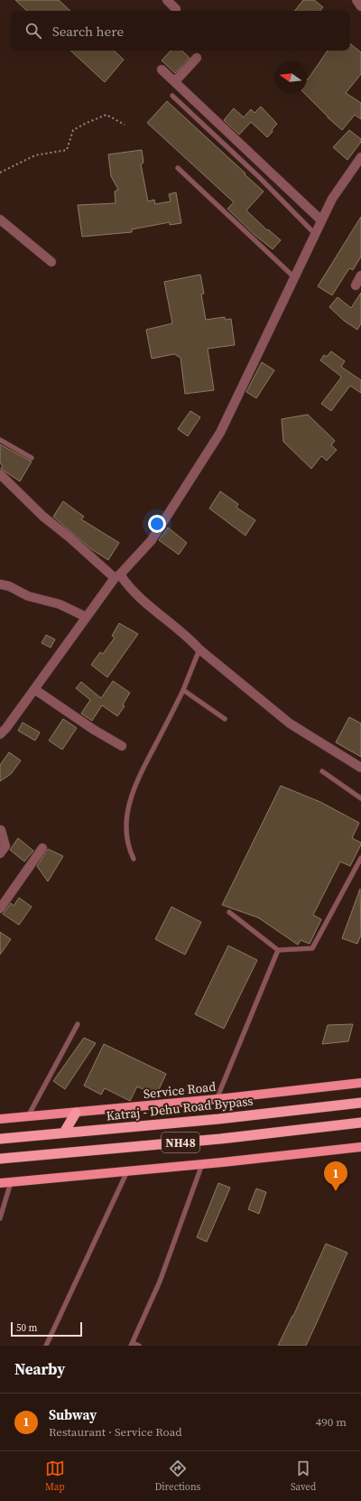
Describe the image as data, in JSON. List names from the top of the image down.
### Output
{
  "streets": {
    "highway": ["Katraj - Dehu Road Bypass", "NH48"],
    "main road": ["Service Road"]
  },
  "scale_bar": "50 m",
  "north": "left",
  "page": {
    "search": "Search here",
    "pins": "1",
    "scale": "50 m",
    "heading": "Nearby",
    "list": [
      {
        "mark": "1",
        "name": "Subway",
        "note": "Restaurant · Service Road",
        "value": "490 m"
      }
    ],
    "nav": ["Map", "Directions", "Saved"]
  }
}
